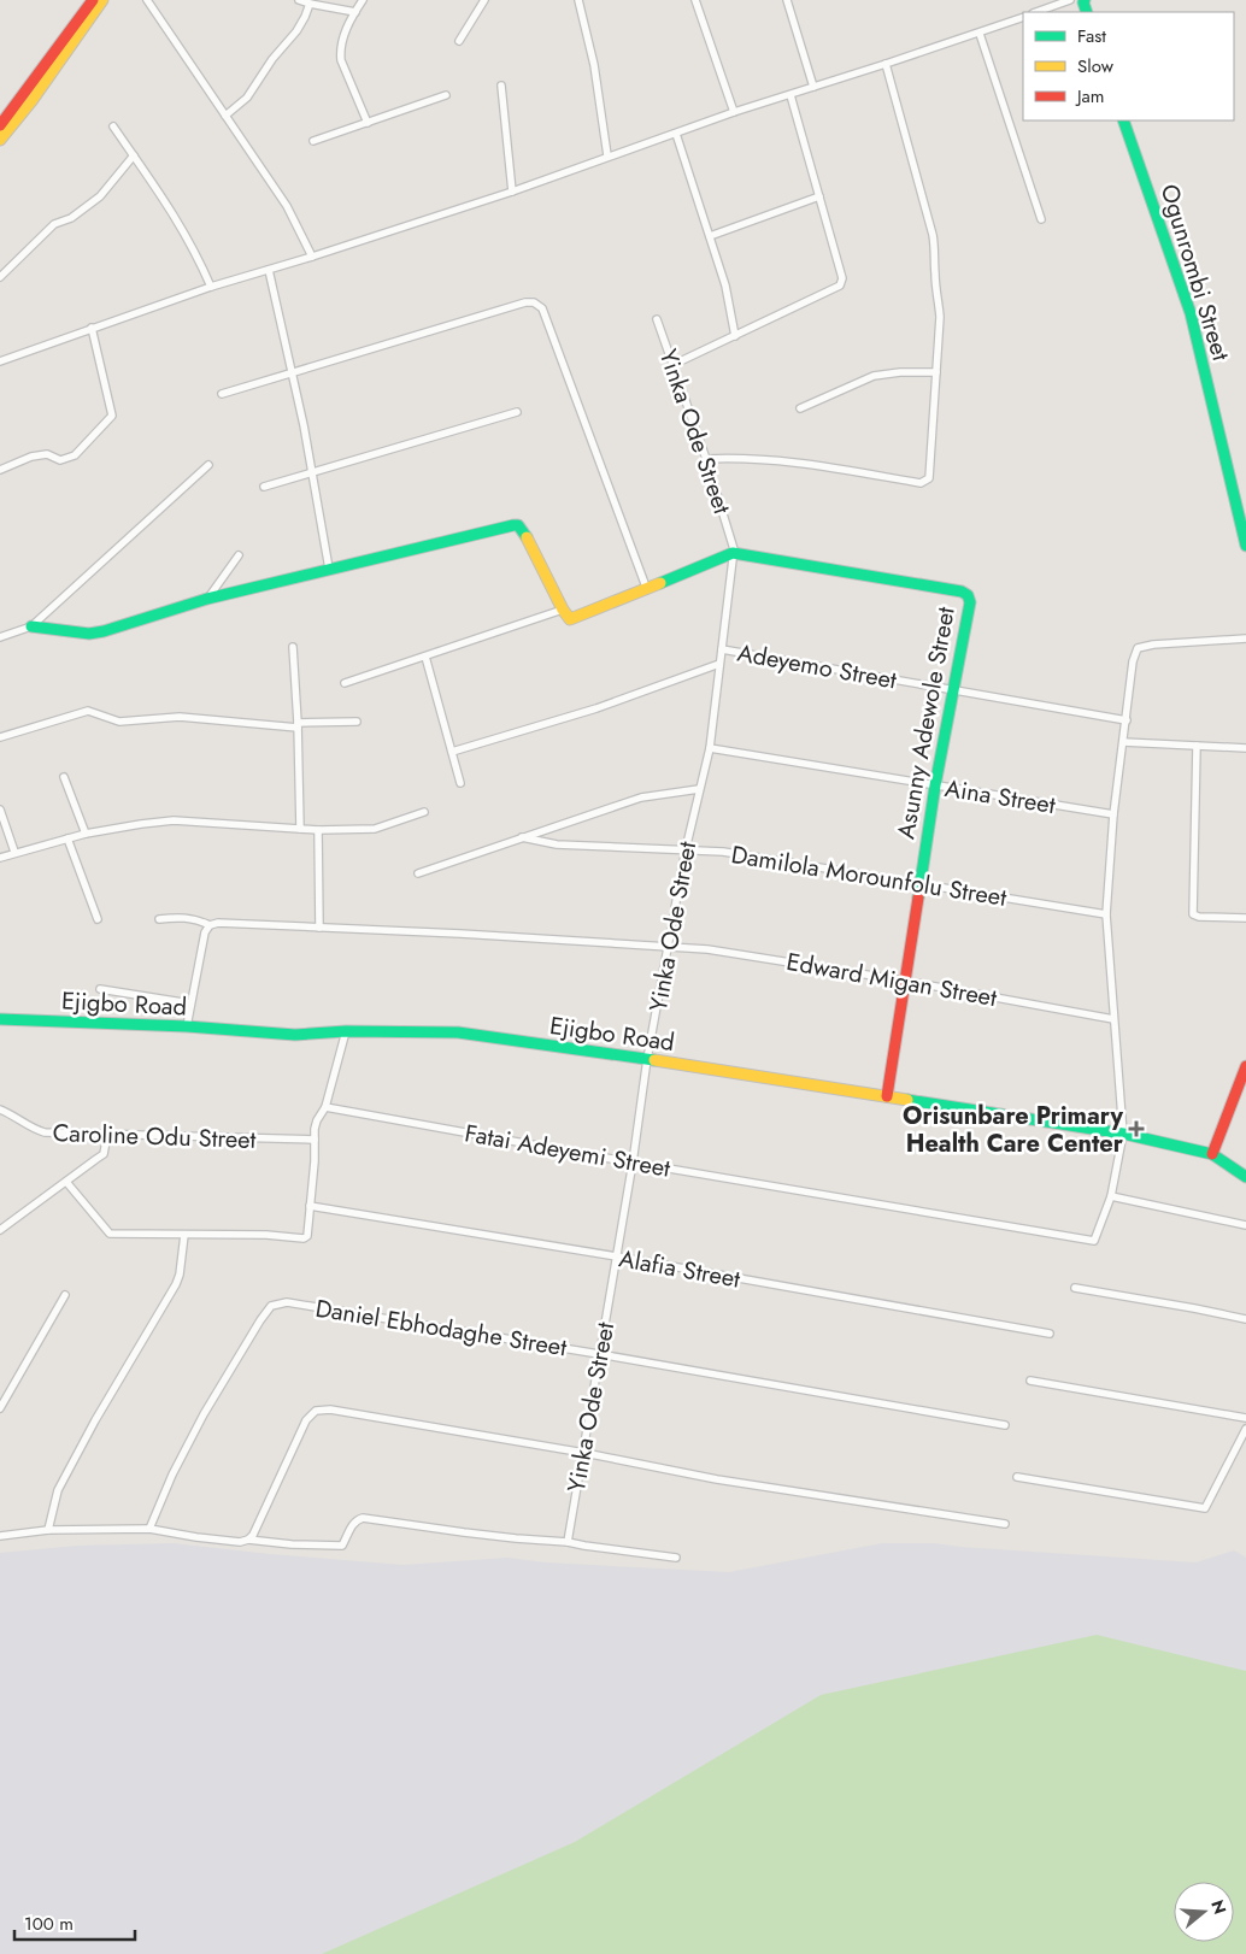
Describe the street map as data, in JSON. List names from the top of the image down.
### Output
{
  "streets": {
    "street": [
      "Ogunrombi Street",
      "Yinka Ode Street",
      "Adeyemo Street",
      "Asunny Adewole Street",
      "Aina Street",
      "Damilola Morounfolu Street",
      "Edward Migan Street",
      "Ejigbo Road",
      "Caroline Odu Street",
      "Fatai Adeyemi Street",
      "Alafia Street",
      "Daniel Ebhodaghe Street"
    ]
  },
  "crossings": [
    ["Yinka Ode Street", "Adeyemo Street"],
    ["Yinka Ode Street", "Asunny Adewole Street"],
    ["Yinka Ode Street", "Aina Street"],
    ["Yinka Ode Street", "Damilola Morounfolu Street"],
    ["Yinka Ode Street", "Edward Migan Street"],
    ["Yinka Ode Street", "Ejigbo Road"],
    ["Yinka Ode Street", "Fatai Adeyemi Street"],
    ["Yinka Ode Street", "Alafia Street"],
    ["Yinka Ode Street", "Daniel Ebhodaghe Street"],
    ["Adeyemo Street", "Asunny Adewole Street"],
    ["Adeyemo Street", "Fatai Adeyemi Street"],
    ["Asunny Adewole Street", "Aina Street"],
    ["Asunny Adewole Street", "Damilola Morounfolu Street"],
    ["Asunny Adewole Street", "Edward Migan Street"],
    ["Asunny Adewole Street", "Ejigbo Road"],
    ["Aina Street", "Fatai Adeyemi Street"],
    ["Damilola Morounfolu Street", "Fatai Adeyemi Street"],
    ["Edward Migan Street", "Fatai Adeyemi Street"],
    ["Ejigbo Road", "Fatai Adeyemi Street"]
  ],
  "places": {
    "health": ["Orisunbare Primary Health Care Center"]
  },
  "legend": ["Fast", "Slow", "Jam"],
  "scale_bar": "100 m",
  "north": "right"
}
